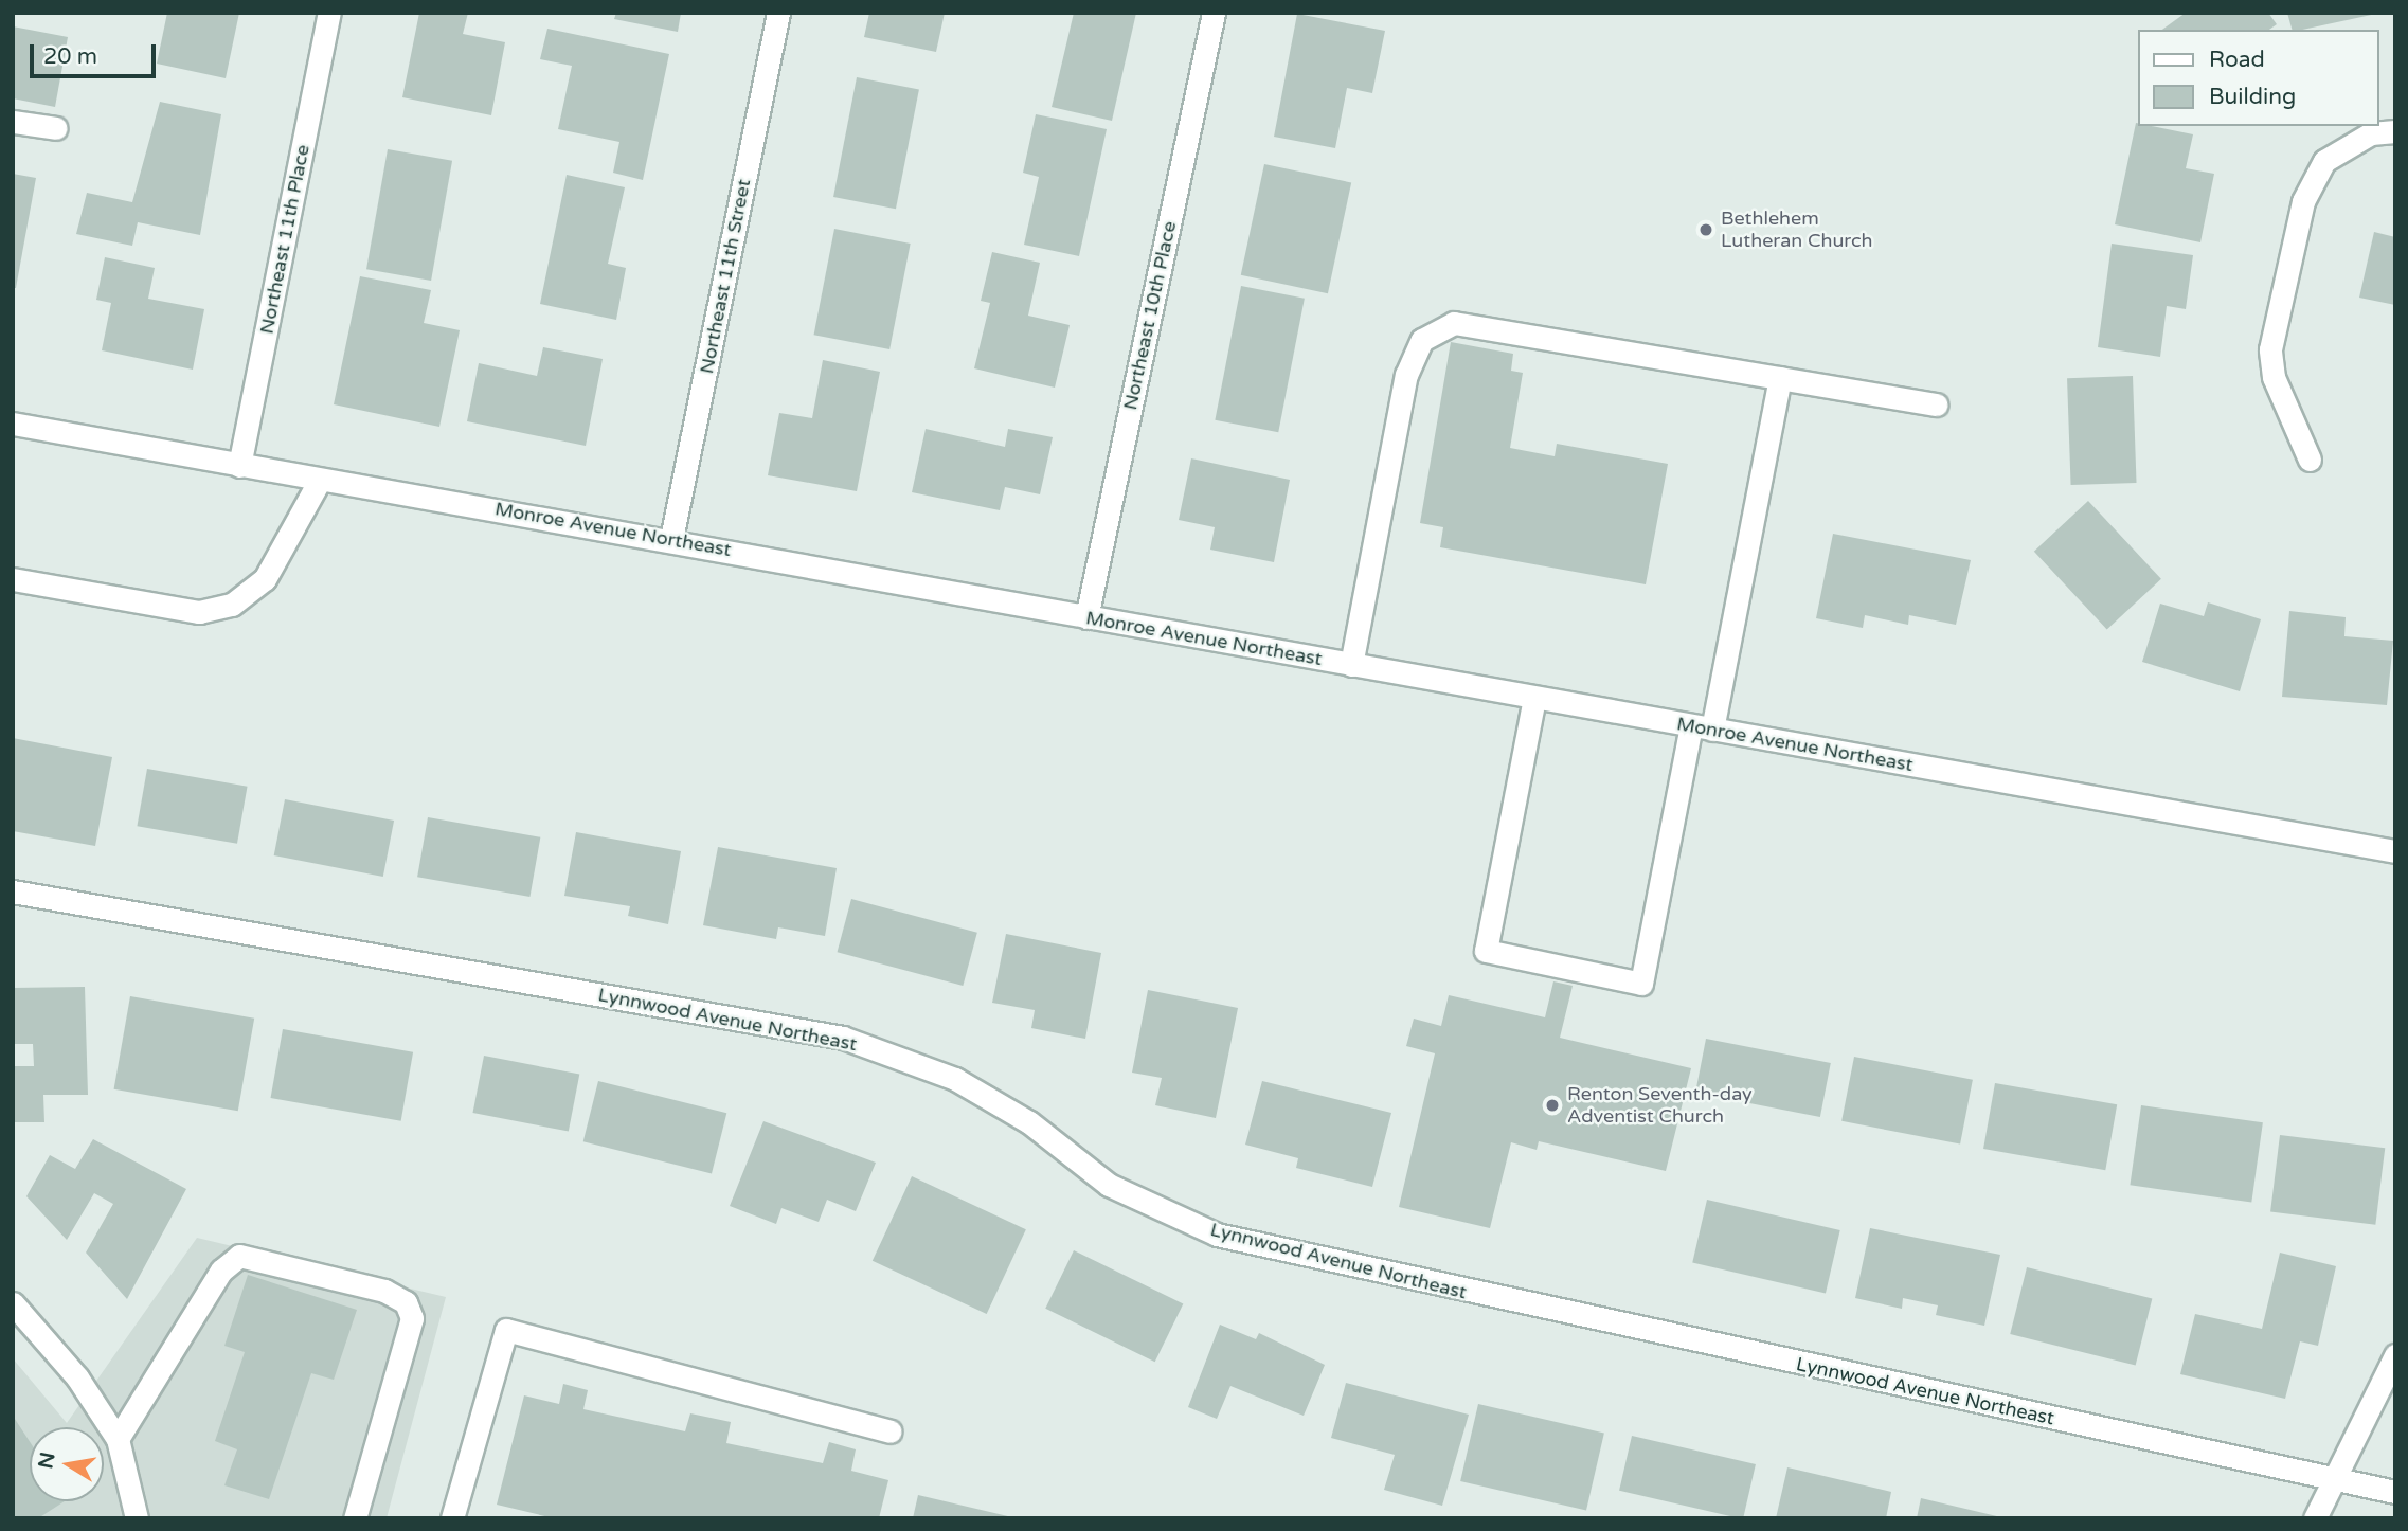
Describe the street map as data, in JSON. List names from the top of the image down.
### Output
{
  "streets": {
    "street": [
      "Northeast 11th Place",
      "Northeast 11th Street",
      "Northeast 10th Place",
      "Monroe Avenue Northeast",
      "Lynnwood Avenue Northeast"
    ]
  },
  "crossings": [
    ["Northeast 11th Place", "Monroe Avenue Northeast"],
    ["Northeast 11th Street", "Monroe Avenue Northeast"],
    ["Northeast 10th Place", "Monroe Avenue Northeast"]
  ],
  "places": ["Bethlehem Lutheran Church", "Renton Seventh-day Adventist Church"],
  "legend": ["Road", "Building"],
  "scale_bar": "20 m",
  "north": "left"
}
